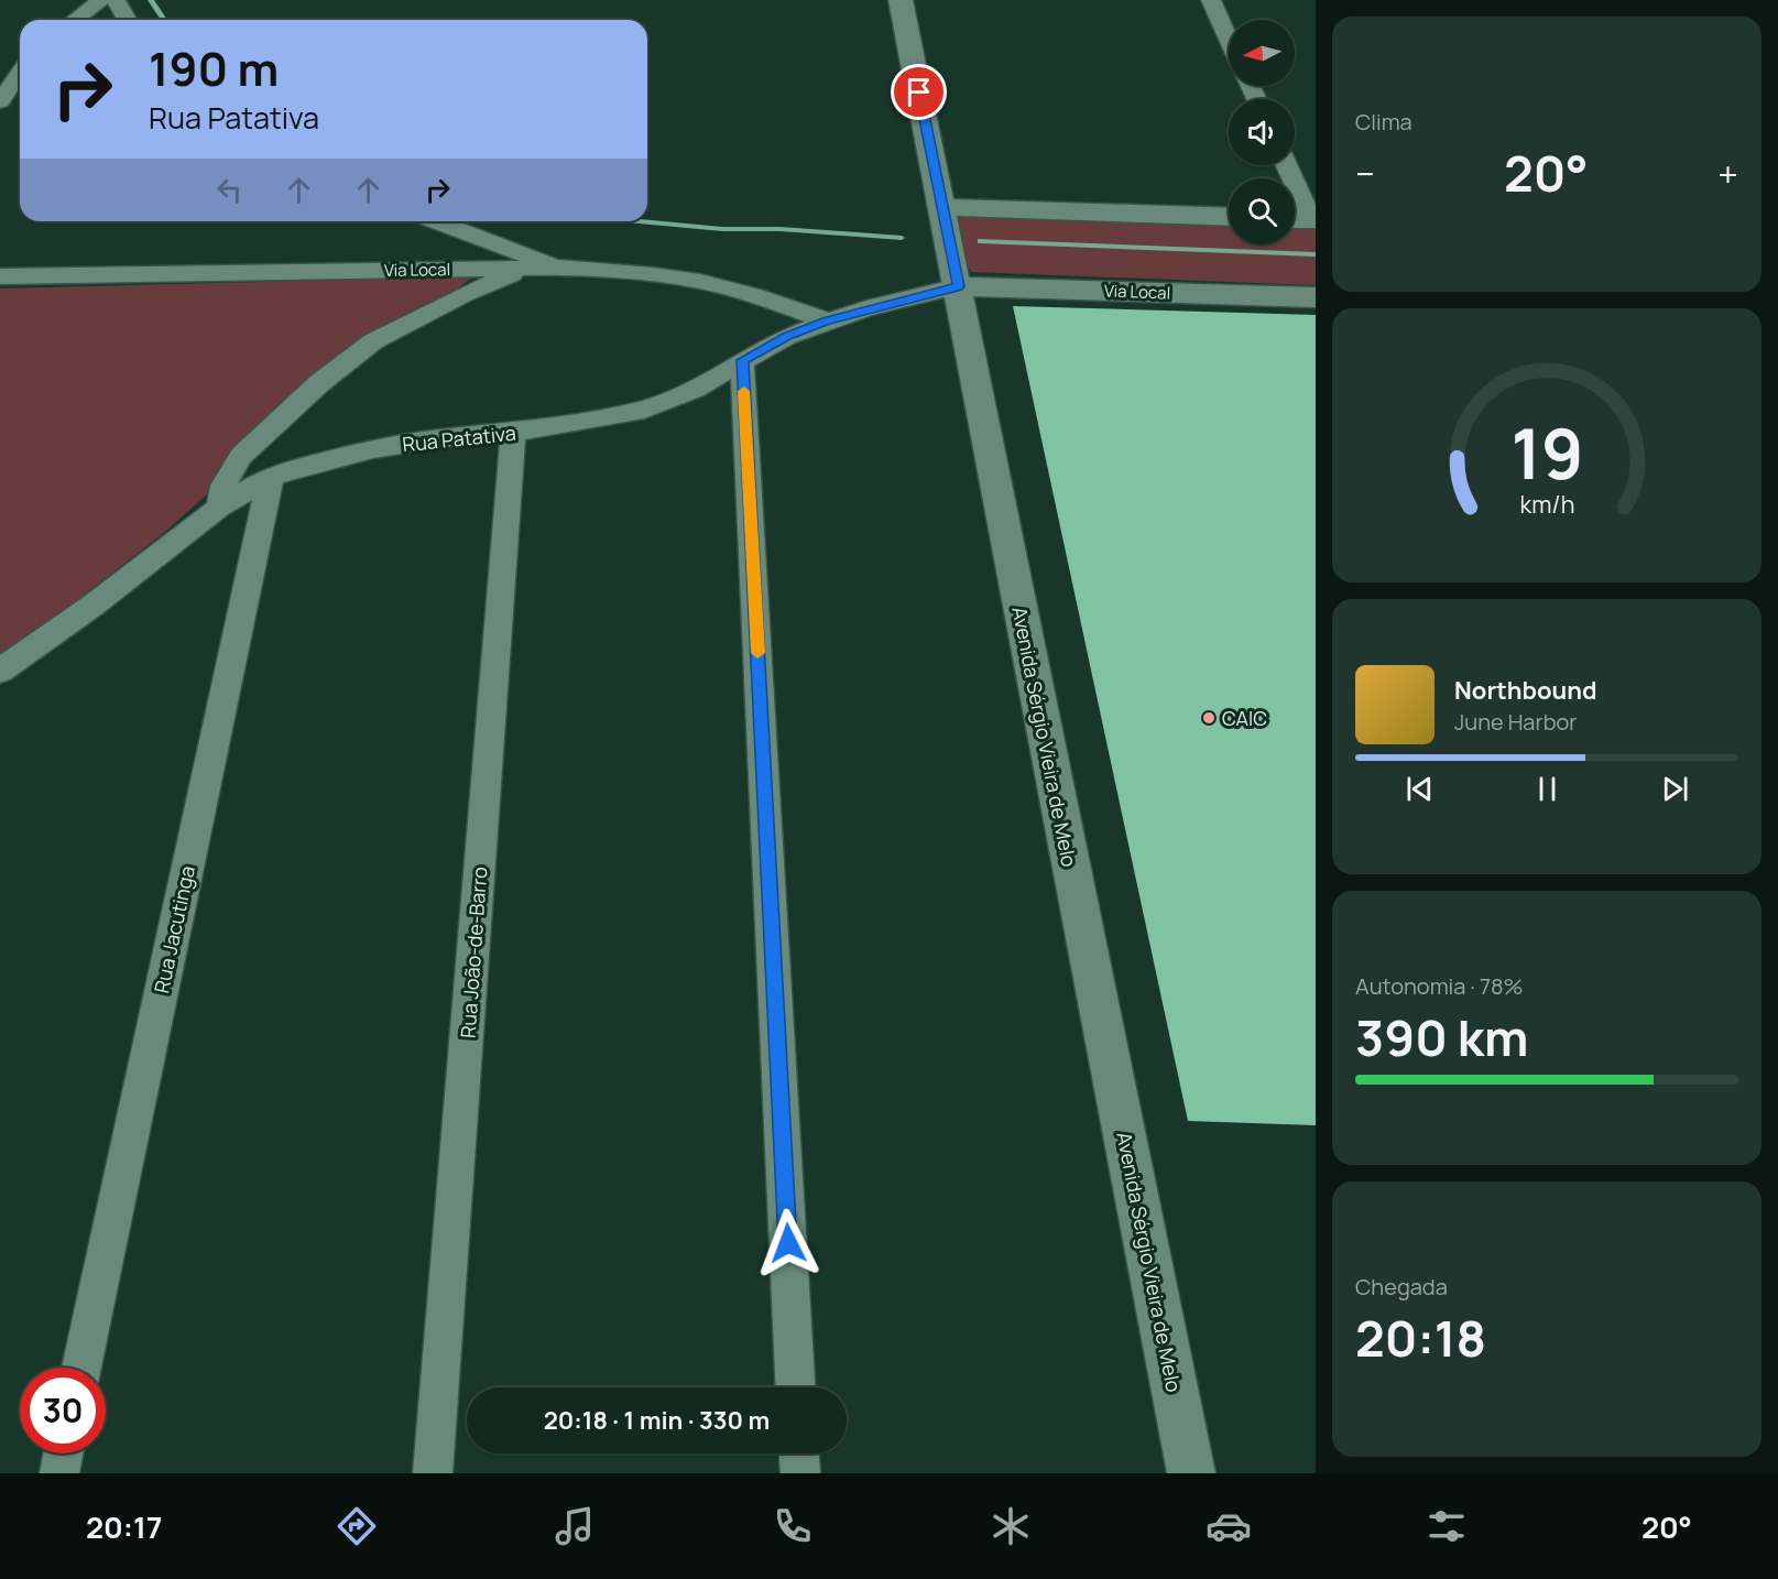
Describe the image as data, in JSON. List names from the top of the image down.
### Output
{
  "streets": {
    "street": [
      "Via Local",
      "Rua Patativa",
      "Avenida Sérgio Vieira de Melo",
      "Rua Jacutinga",
      "Rua João-de-Barro"
    ]
  },
  "crossings": [
    ["Via Local", "Rua Patativa"],
    ["Via Local", "Avenida Sérgio Vieira de Melo"],
    ["Rua Patativa", "Avenida Sérgio Vieira de Melo"],
    ["Rua Patativa", "Rua Jacutinga"],
    ["Rua Patativa", "Rua João-de-Barro"]
  ],
  "places": ["CAIC"],
  "north": "left",
  "page": {
    "tile": [
      "Clima",
      ["Autonomia · 78%", "390 km"],
      ["Chegada", "20:18"]
    ],
    "turn": ["190 m", "Rua Patativa"],
    "heat": ["−", "20°", "+"],
    "song": ["Northbound", "June Harbor"],
    "limit": "30",
    "trip": "20:18 · 1 min · 330 m",
    "tabs": ["20:17", "20°"],
    "gauge": ["19", "km/h"]
  }
}
